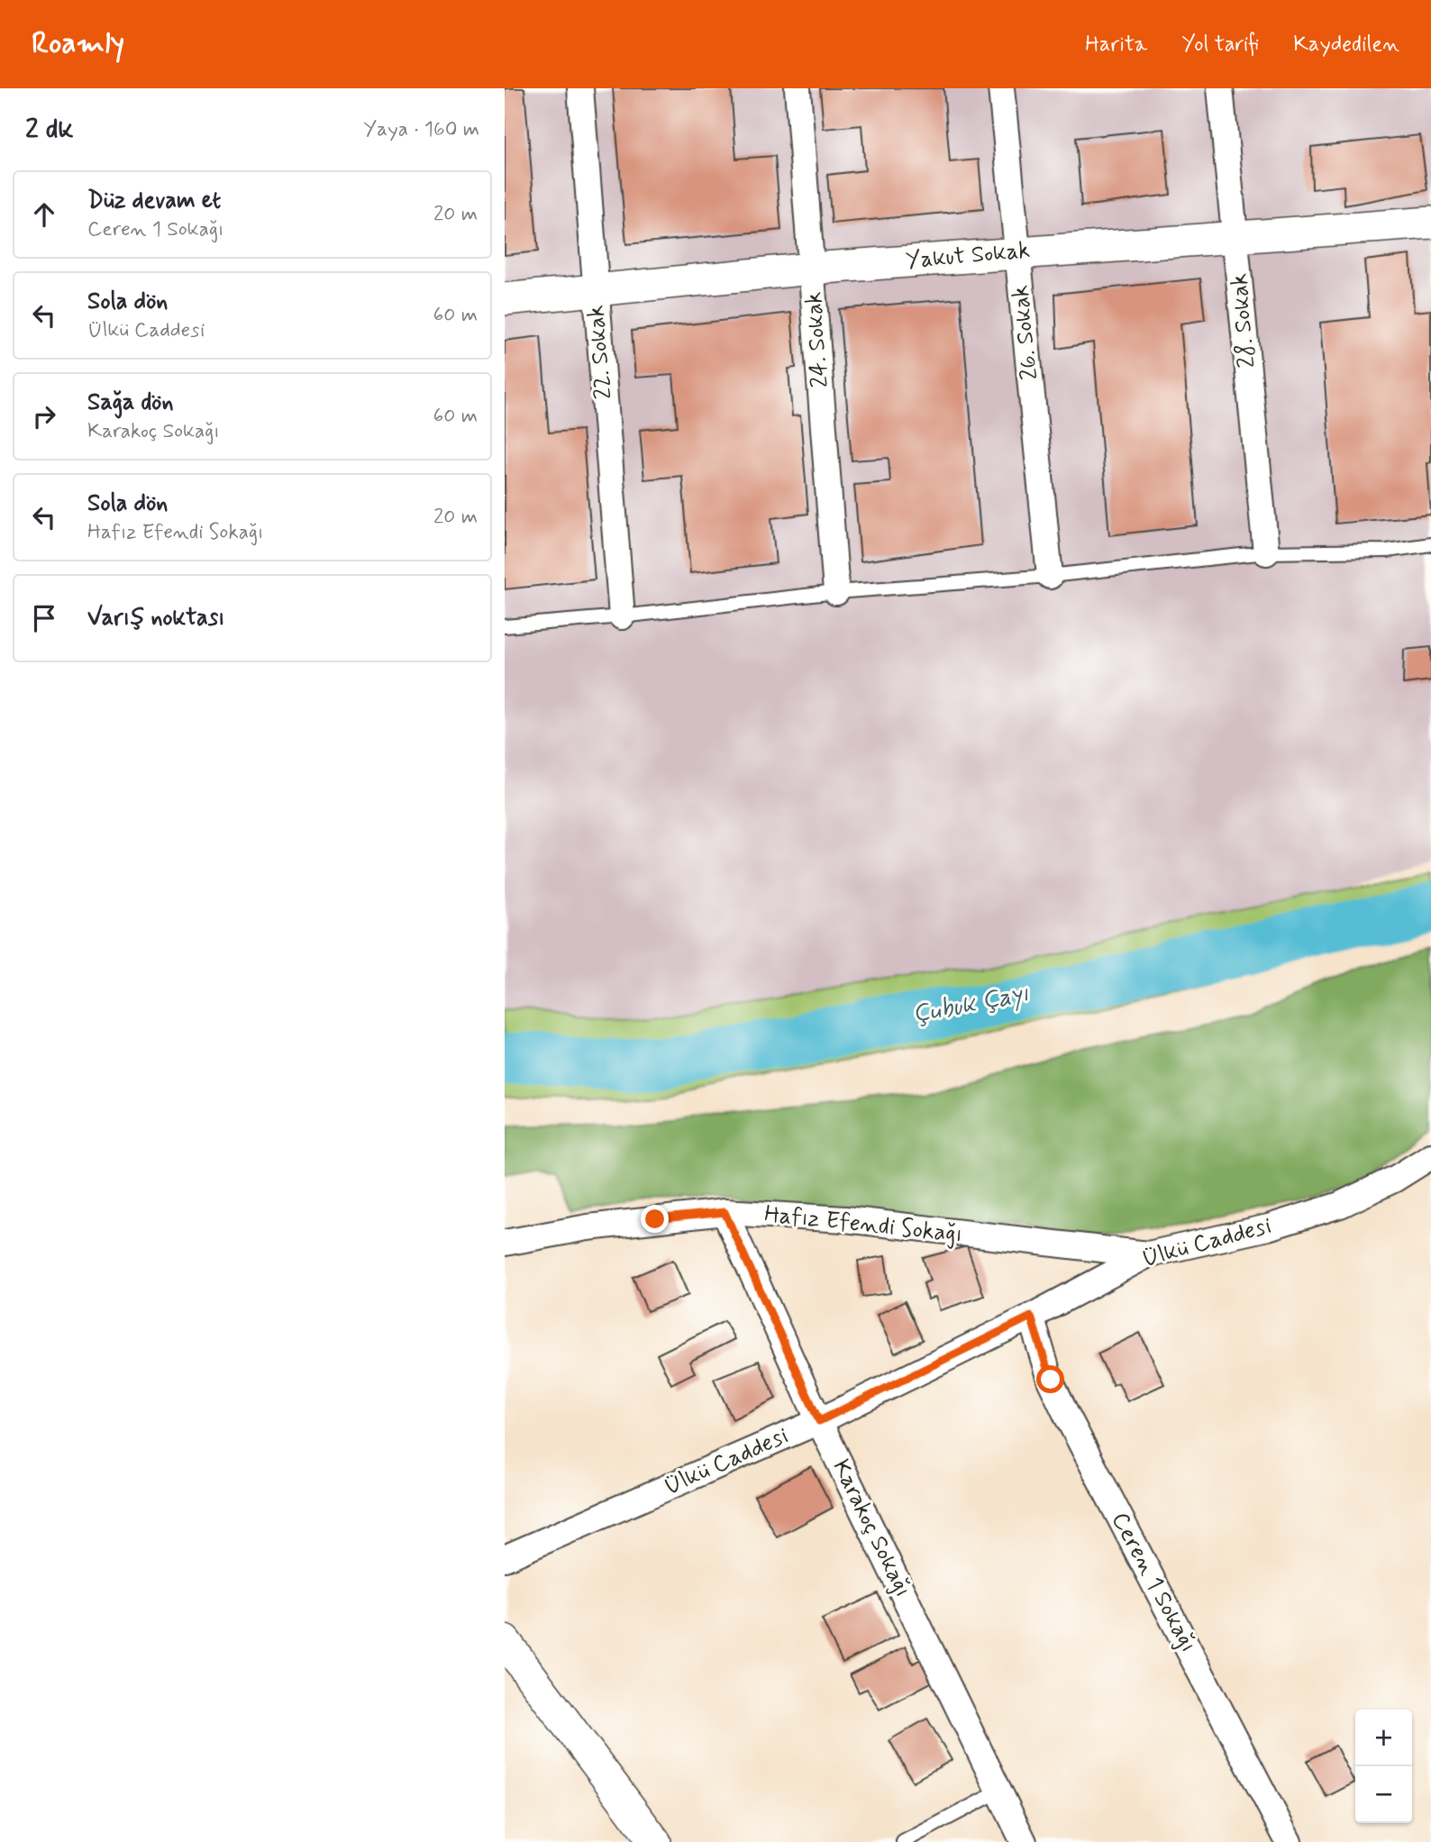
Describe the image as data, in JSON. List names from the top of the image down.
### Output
{
  "streets": {
    "street": [
      "Yakut Sokak",
      "28. Sokak",
      "26. Sokak",
      "24. Sokak",
      "22. Sokak",
      "Hafız Efendi Sokağı",
      "Ülkü Caddesi",
      "Karakoç Sokağı",
      "Ceren 1 Sokağı"
    ]
  },
  "crossings": [
    ["Yakut Sokak", "28. Sokak"],
    ["Yakut Sokak", "26. Sokak"],
    ["Yakut Sokak", "24. Sokak"],
    ["Yakut Sokak", "22. Sokak"],
    ["Hafız Efendi Sokağı", "Ülkü Caddesi"],
    ["Hafız Efendi Sokağı", "Karakoç Sokağı"],
    ["Ülkü Caddesi", "Karakoç Sokağı"],
    ["Ülkü Caddesi", "Ceren 1 Sokağı"]
  ],
  "water": ["Çubuk Çayı"],
  "page": {
    "header": "Roamly",
    "nav": ["Harita", "Yol tarifi", "Kaydedilen"],
    "heading": ["2 dk", "Yaya · 160 m"],
    "list": [
      ["Düz devam et", "Ceren 1 Sokağı", "20 m"],
      ["Sola dön", "Ülkü Caddesi", "60 m"],
      ["Sağa dön", "Karakoç Sokağı", "60 m"],
      ["Sola dön", "Hafız Efendi Sokağı", "20 m"],
      "Varış noktası"
    ],
    "map_buttons": ["+", "−"]
  }
}
